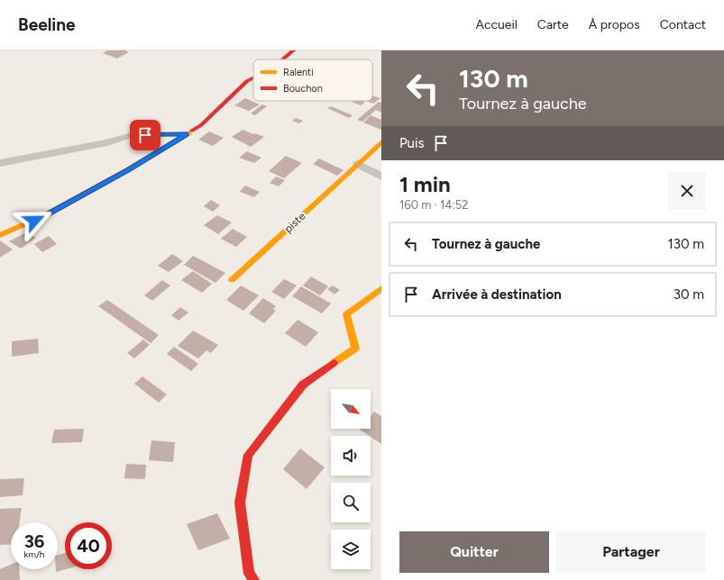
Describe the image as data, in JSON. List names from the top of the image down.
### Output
{
  "streets": {
    "street": ["piste"]
  },
  "legend": ["Ralenti", "Bouchon"],
  "north": "bottom right",
  "page": {
    "header": "Beeline",
    "nav": [
      "Accueil",
      "Carte",
      "À propos",
      "Contact"
    ],
    "turn": ["130 m", "Tournez à gauche"],
    "then": "Puis",
    "heading": ["1 min", "160 m · 14:52"],
    "list": [
      {
        "name": "Tournez à gauche",
        "value": "130 m"
      },
      {
        "name": "Arrivée à destination",
        "value": "30 m"
      }
    ],
    "speed": "36 km/h",
    "limit": "40",
    "buttons": ["Quitter", "Partager"]
  }
}
